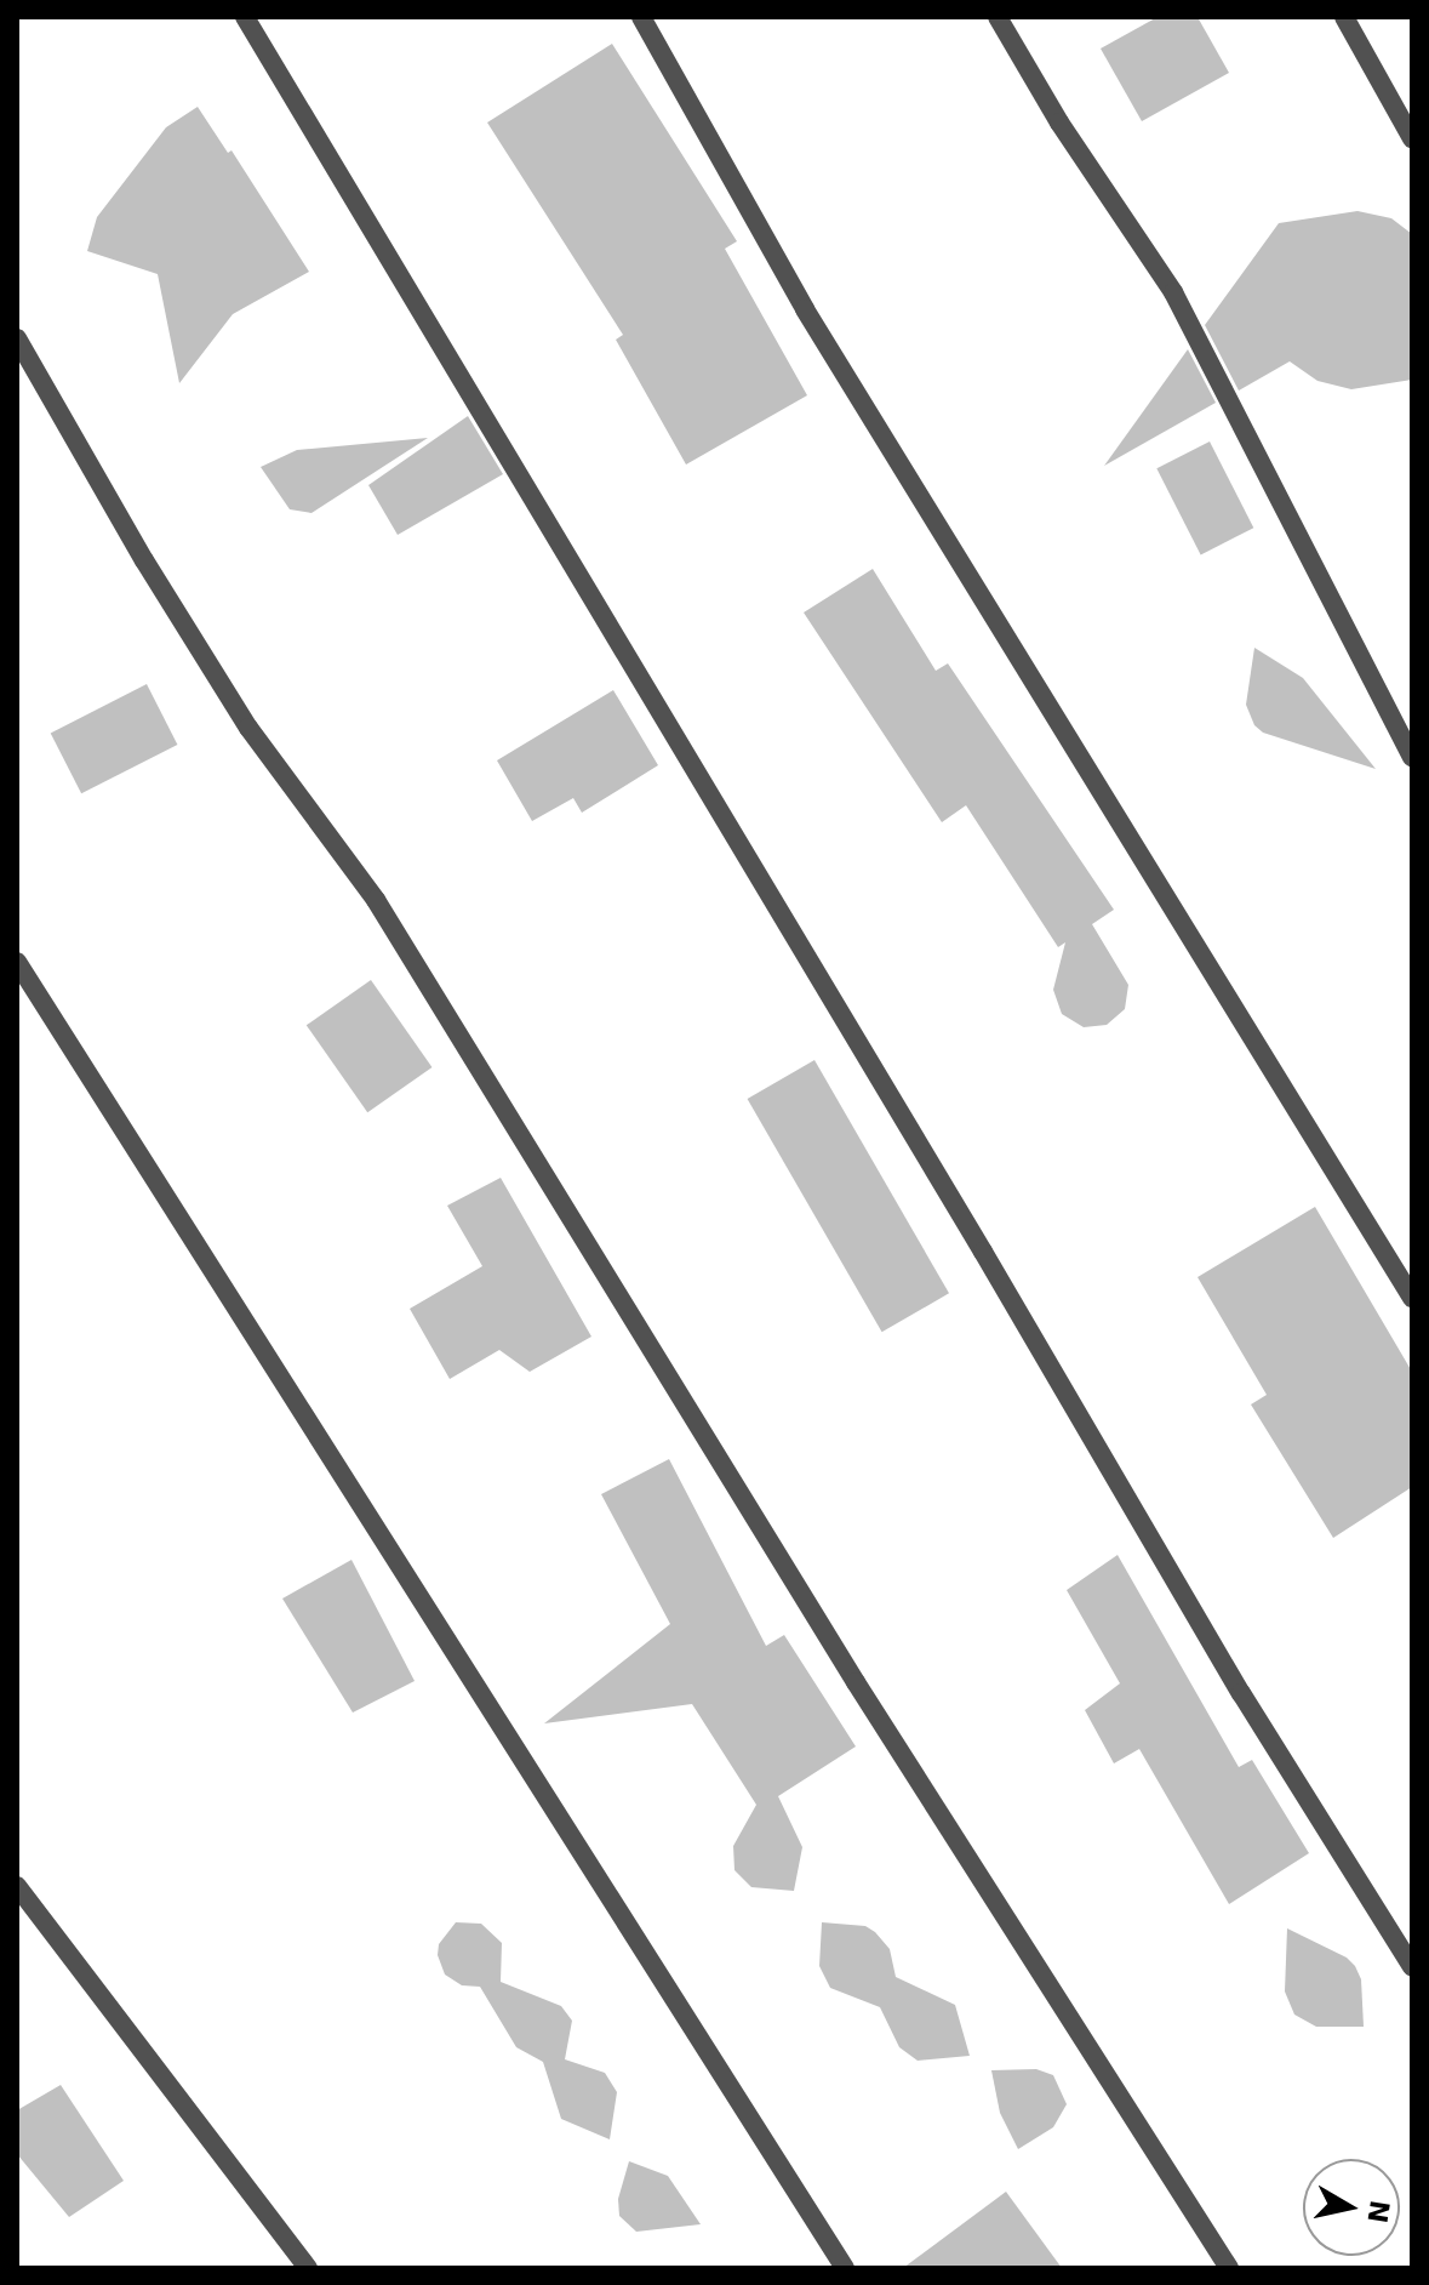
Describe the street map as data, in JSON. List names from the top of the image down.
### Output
{
  "north": "right"
}
